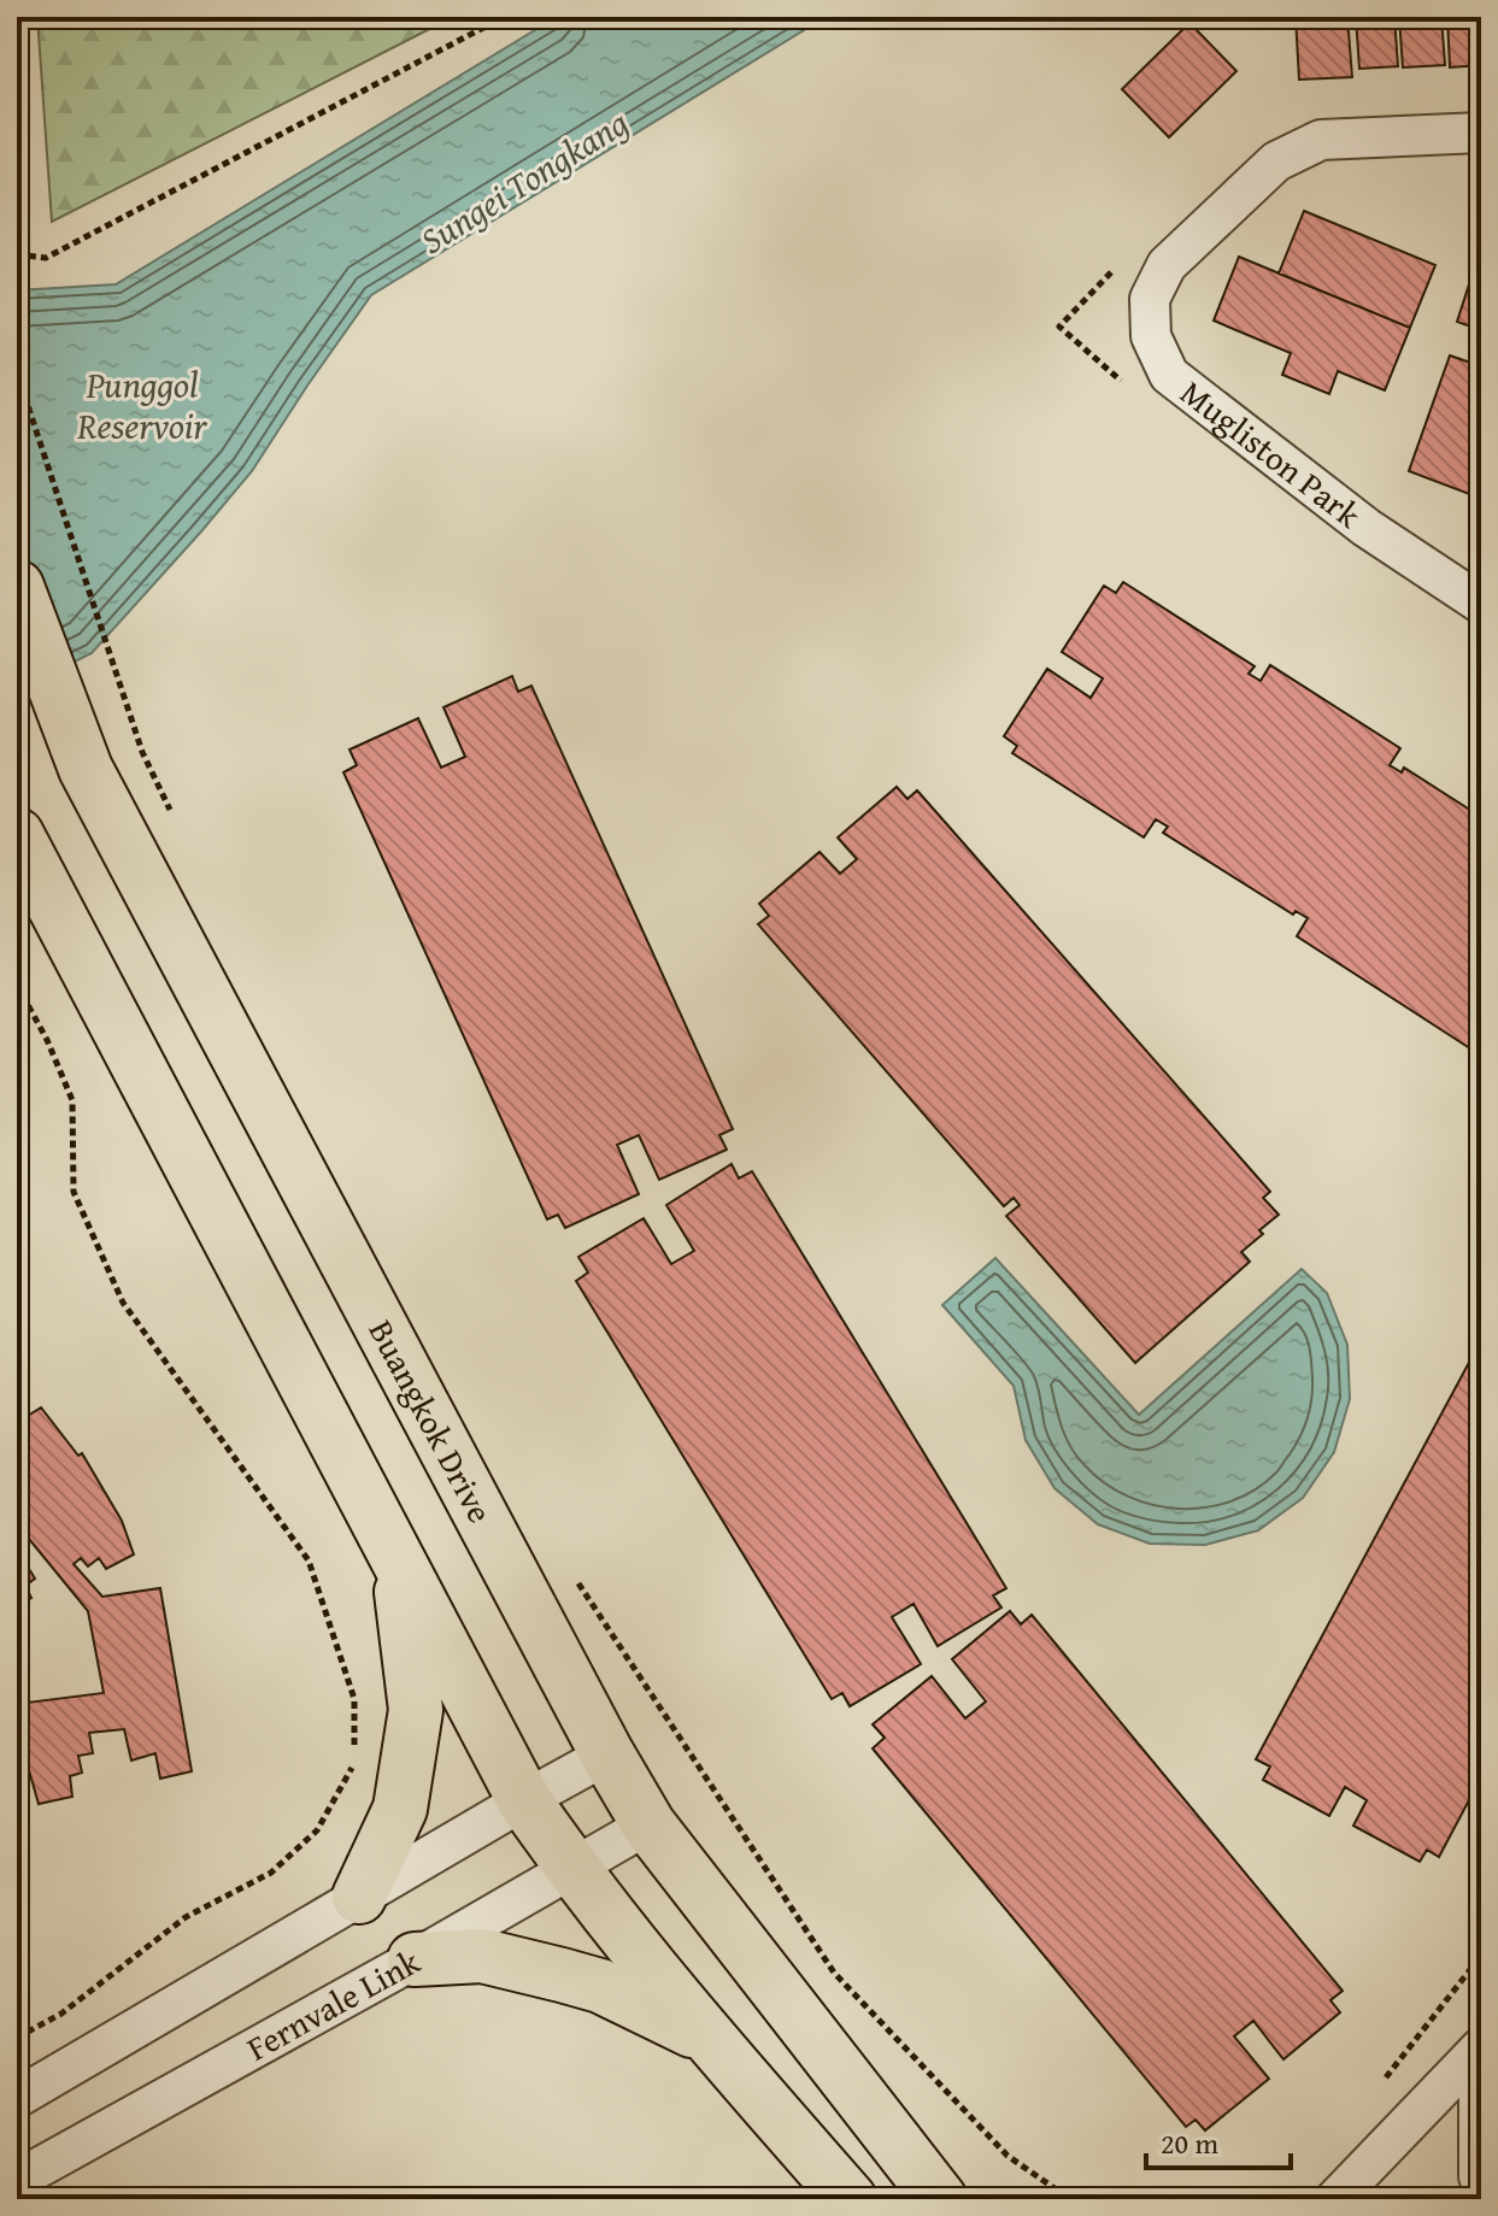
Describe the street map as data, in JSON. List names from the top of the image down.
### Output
{
  "streets": {
    "main road": ["Buangkok Drive"],
    "street": ["Mugliston Park", "Fernvale Link"]
  },
  "crossings": [
    ["Buangkok Drive", "Fernvale Link"]
  ],
  "water": ["Sungei Tongkang", "Punggol Reservoir"],
  "scale_bar": "20 m"
}
